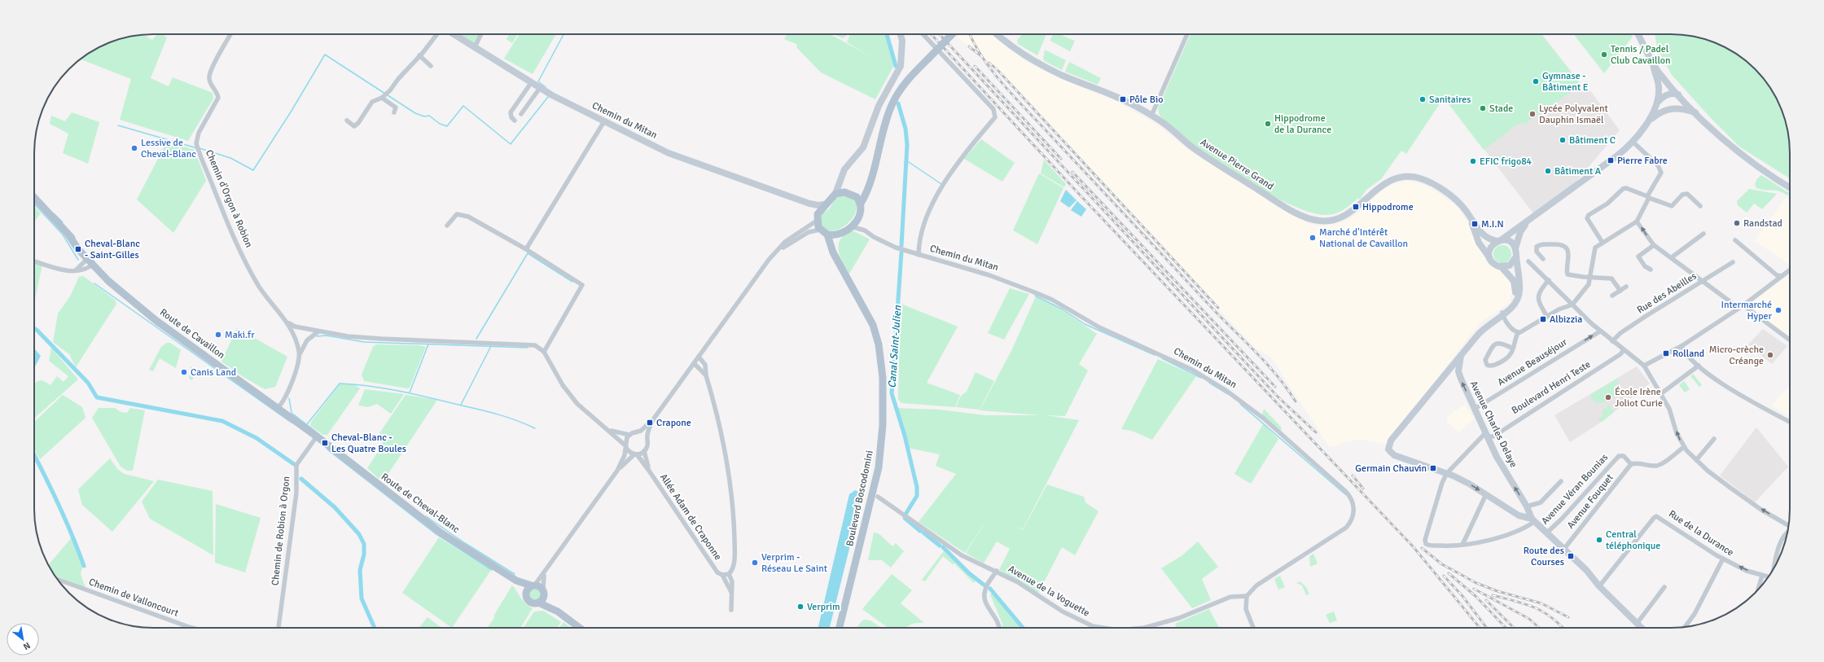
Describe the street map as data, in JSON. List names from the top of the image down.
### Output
{
  "streets": {
    "main road": ["Route de Cavaillon", "Boulevard Boscodomini", "Route de Cheval-Blanc"],
    "street": [
      "Chemin du Mitan",
      "Avenue Pierre Grand",
      "Chemin d'Orgon à Robion",
      "Rue des Abeilles",
      "Avenue Beauséjour",
      "Boulevard Henri Teste",
      "Avenue Charles Delaye",
      "Avenue Véran Bounias",
      "Avenue Fouquet",
      "Allée Adam de Craponne",
      "Chemin de Robion à Orgon",
      "Rue de la Durance",
      "Avenue de la Voguette",
      "Chemin de Valloncourt"
    ]
  },
  "crossings": [
    ["Chemin du Mitan", "Boulevard Boscodomini"],
    ["Chemin du Mitan", "Avenue de la Voguette"],
    ["Chemin d'Orgon à Robion", "Route de Cavaillon"],
    ["Route de Cavaillon", "Route de Cheval-Blanc"],
    ["Route de Cavaillon", "Chemin de Robion à Orgon"],
    ["Avenue Beauséjour", "Avenue Charles Delaye"],
    ["Boulevard Henri Teste", "Avenue Charles Delaye"],
    ["Avenue Véran Bounias", "Avenue Fouquet"],
    ["Route de Cheval-Blanc", "Chemin de Robion à Orgon"]
  ],
  "one_way": ["Avenue Charles Delaye"],
  "water": ["Canal Saint-Julien"],
  "places": {
    "other": [
      "Tennis / Padel Club Cavaillon",
      "Gymnase - Bâtiment E",
      "Sanitaires",
      "Stade",
      "Lycée Polyvalent Dauphin Ismaël",
      "Hippodrome de la Durance",
      "Bâtiment C",
      "Lessive de Cheval-Blanc",
      "EFIC frigo84",
      "Bâtiment A",
      "Randstad",
      "Marché d'Intérêt National de Cavaillon",
      "Intermarché Hyper",
      "Maki.fr",
      "Micro-crèche Créange",
      "Canis Land",
      "École Irène Joliot Curie",
      "Central téléphonique",
      "Verprim - Réseau Le Saint",
      "Verprim"
    ],
    "transit": [
      "Pôle Bio",
      "Pierre Fabre",
      "Hippodrome",
      "M.I.N",
      "Cheval-Blanc - Saint-Gilles",
      "Albizzia",
      "Rolland",
      "Crapone",
      "Cheval-Blanc - Les Quatre Boules",
      "Germain Chauvin",
      "Route des Courses"
    ]
  },
  "north": "bottom right"
}
